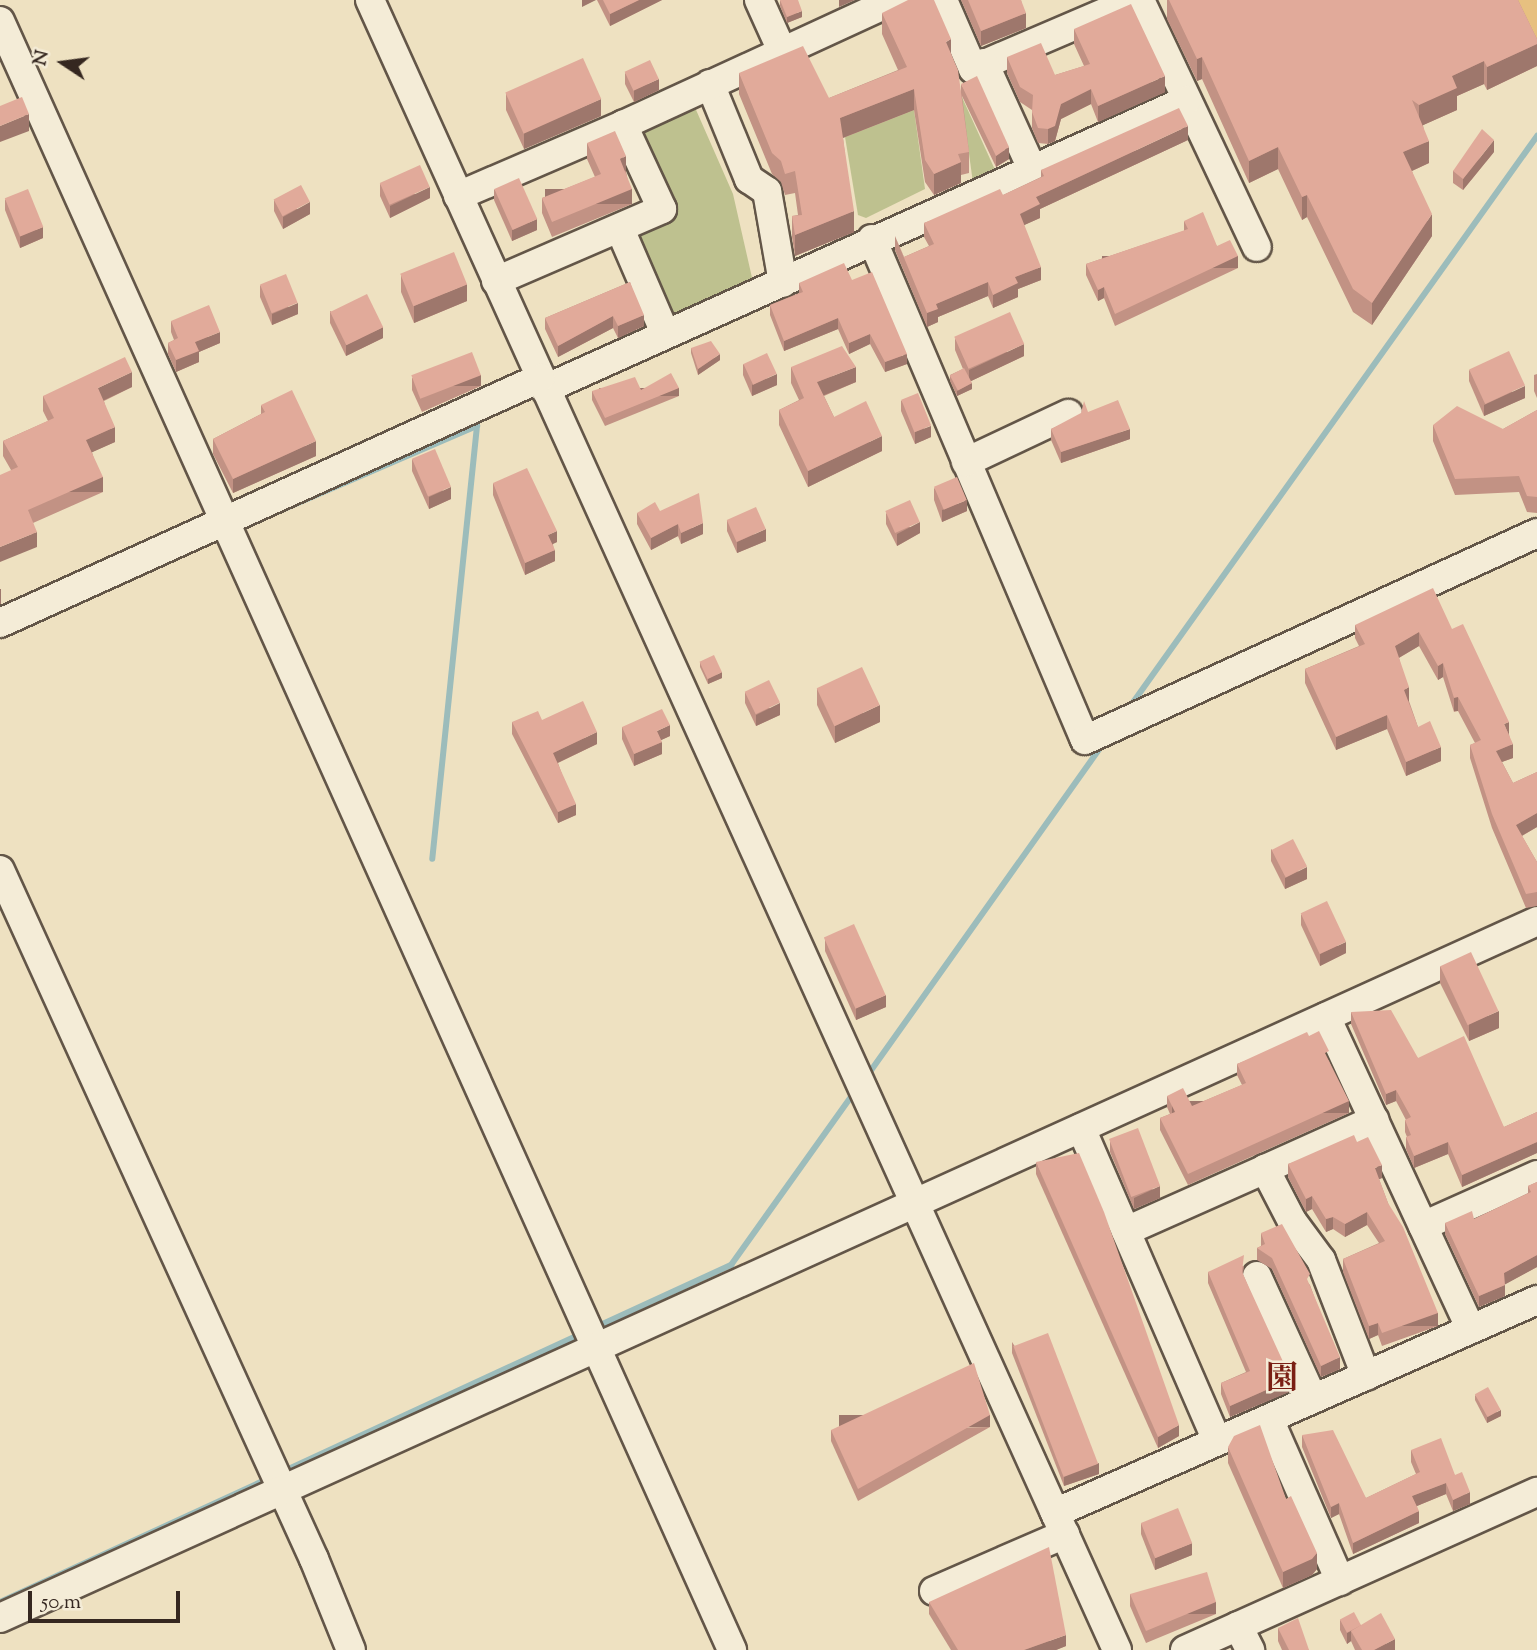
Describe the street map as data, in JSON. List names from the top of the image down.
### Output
{
  "districts": ["園"],
  "scale_bar": "50 m",
  "north": "left"
}
